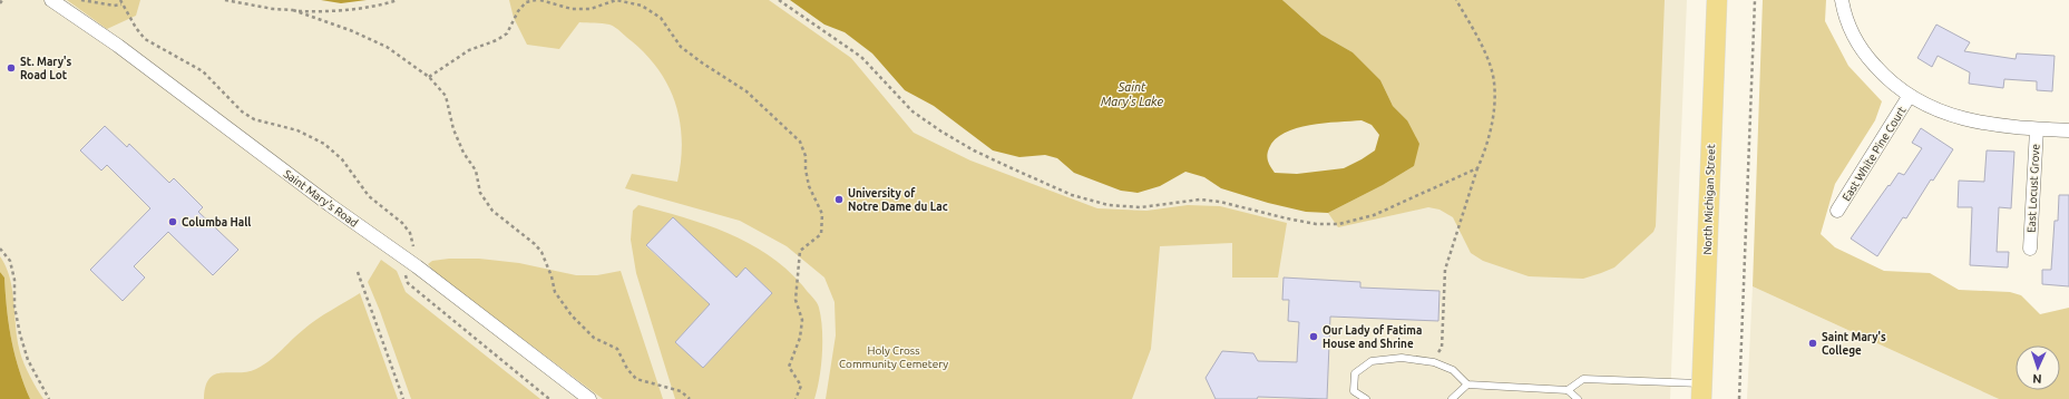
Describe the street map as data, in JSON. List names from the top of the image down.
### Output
{
  "streets": {
    "main road": ["North Michigan Street"],
    "street": ["East White Pine Court", "East Locust Grove", "Saint Mary's Road"]
  },
  "water": ["Saint Mary's Lake"],
  "parks": ["Holy Cross Community Cemetery"],
  "places": [
    "St. Mary's Road Lot",
    "University of Notre Dame du Lac",
    "Columba Hall",
    "Our Lady of Fatima House and Shrine",
    "Saint Mary's College"
  ],
  "north": "bottom"
}
